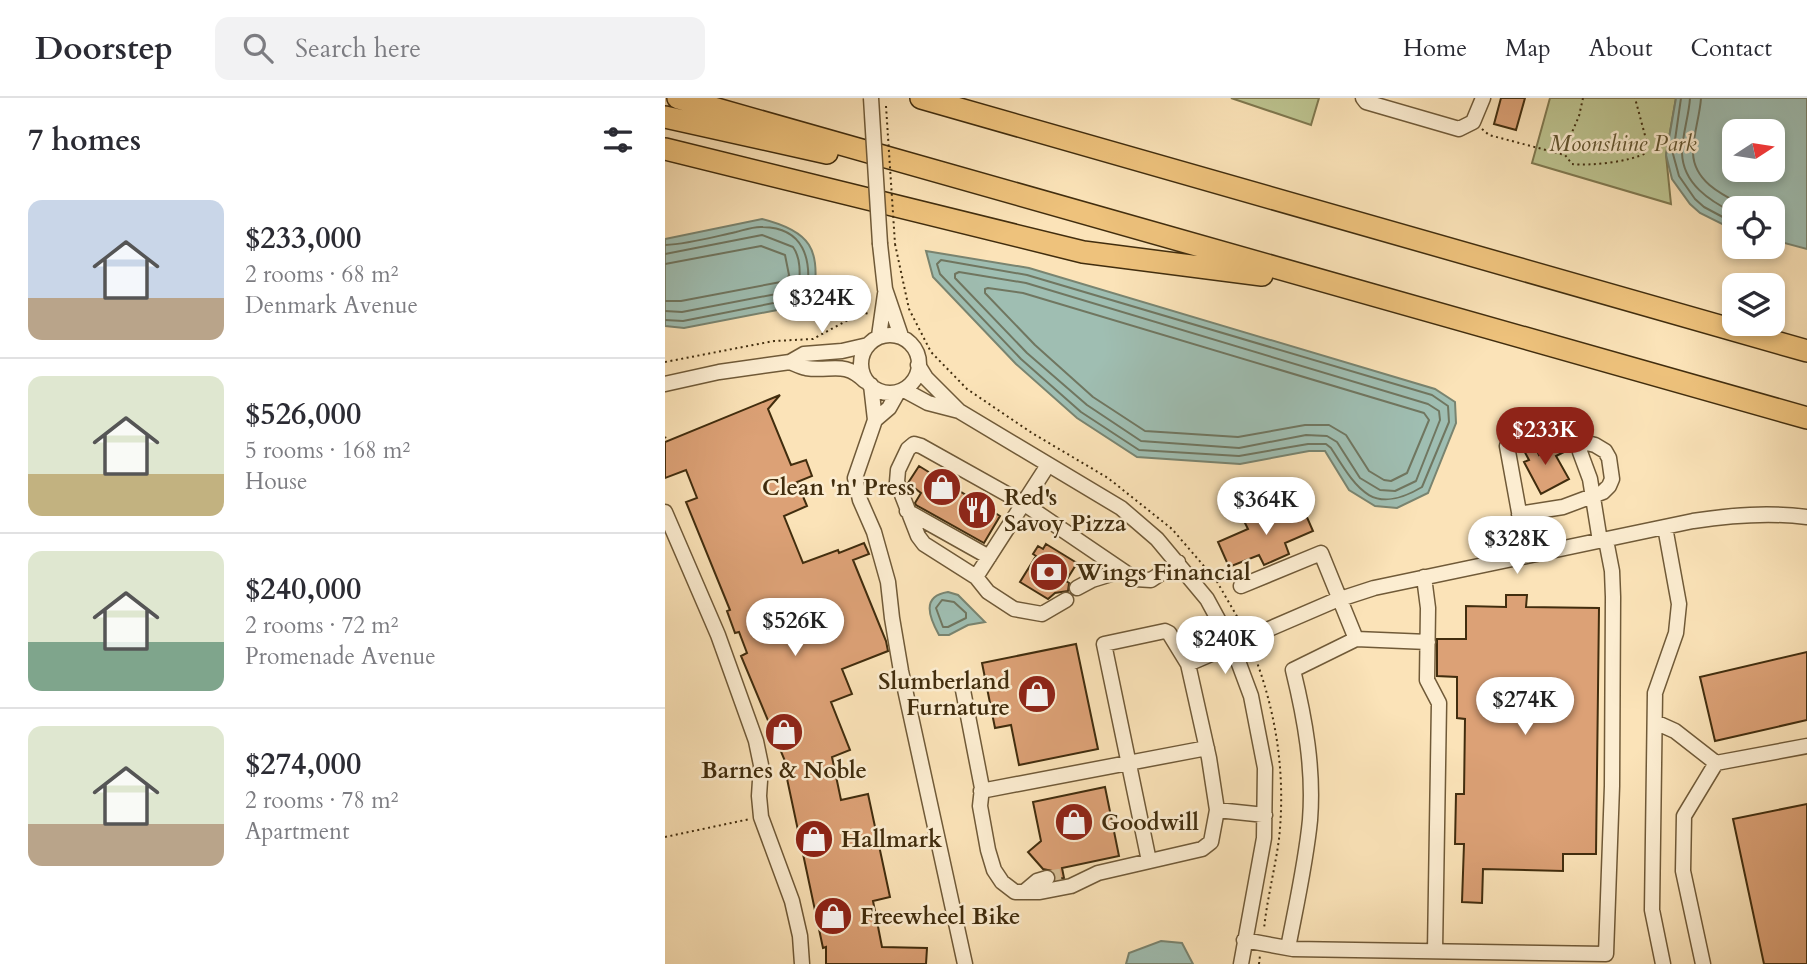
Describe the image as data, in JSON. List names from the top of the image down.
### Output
{
  "parks": ["Moonshine Park"],
  "places": {
    "shop": [
      "Clean 'n' Press",
      "Slumberland Furnature",
      "Barnes & Noble",
      "Goodwill",
      "Hallmark",
      "Freewheel Bike"
    ],
    "restaurant": ["Red's Savoy Pizza"],
    "bank": ["Wings Financial"]
  },
  "north": "right",
  "page": {
    "header": "Doorstep",
    "search": "Search here",
    "nav": [
      "Home",
      "Map",
      "About",
      "Contact"
    ],
    "heading": "7 homes",
    "list": [
      {
        "name": "$233,000",
        "note": "2 rooms · 68 m² · Denmark Avenue"
      },
      {
        "name": "$526,000",
        "note": "5 rooms · 168 m² · House"
      },
      {
        "name": "$240,000",
        "note": "2 rooms · 72 m² · Promenade Avenue"
      },
      {
        "name": "$274,000",
        "note": "2 rooms · 78 m² · Apartment"
      }
    ],
    "price": [
      "$324K",
      "$233K",
      "$364K",
      "$328K",
      "$526K",
      "$240K",
      "$274K"
    ]
  }
}
